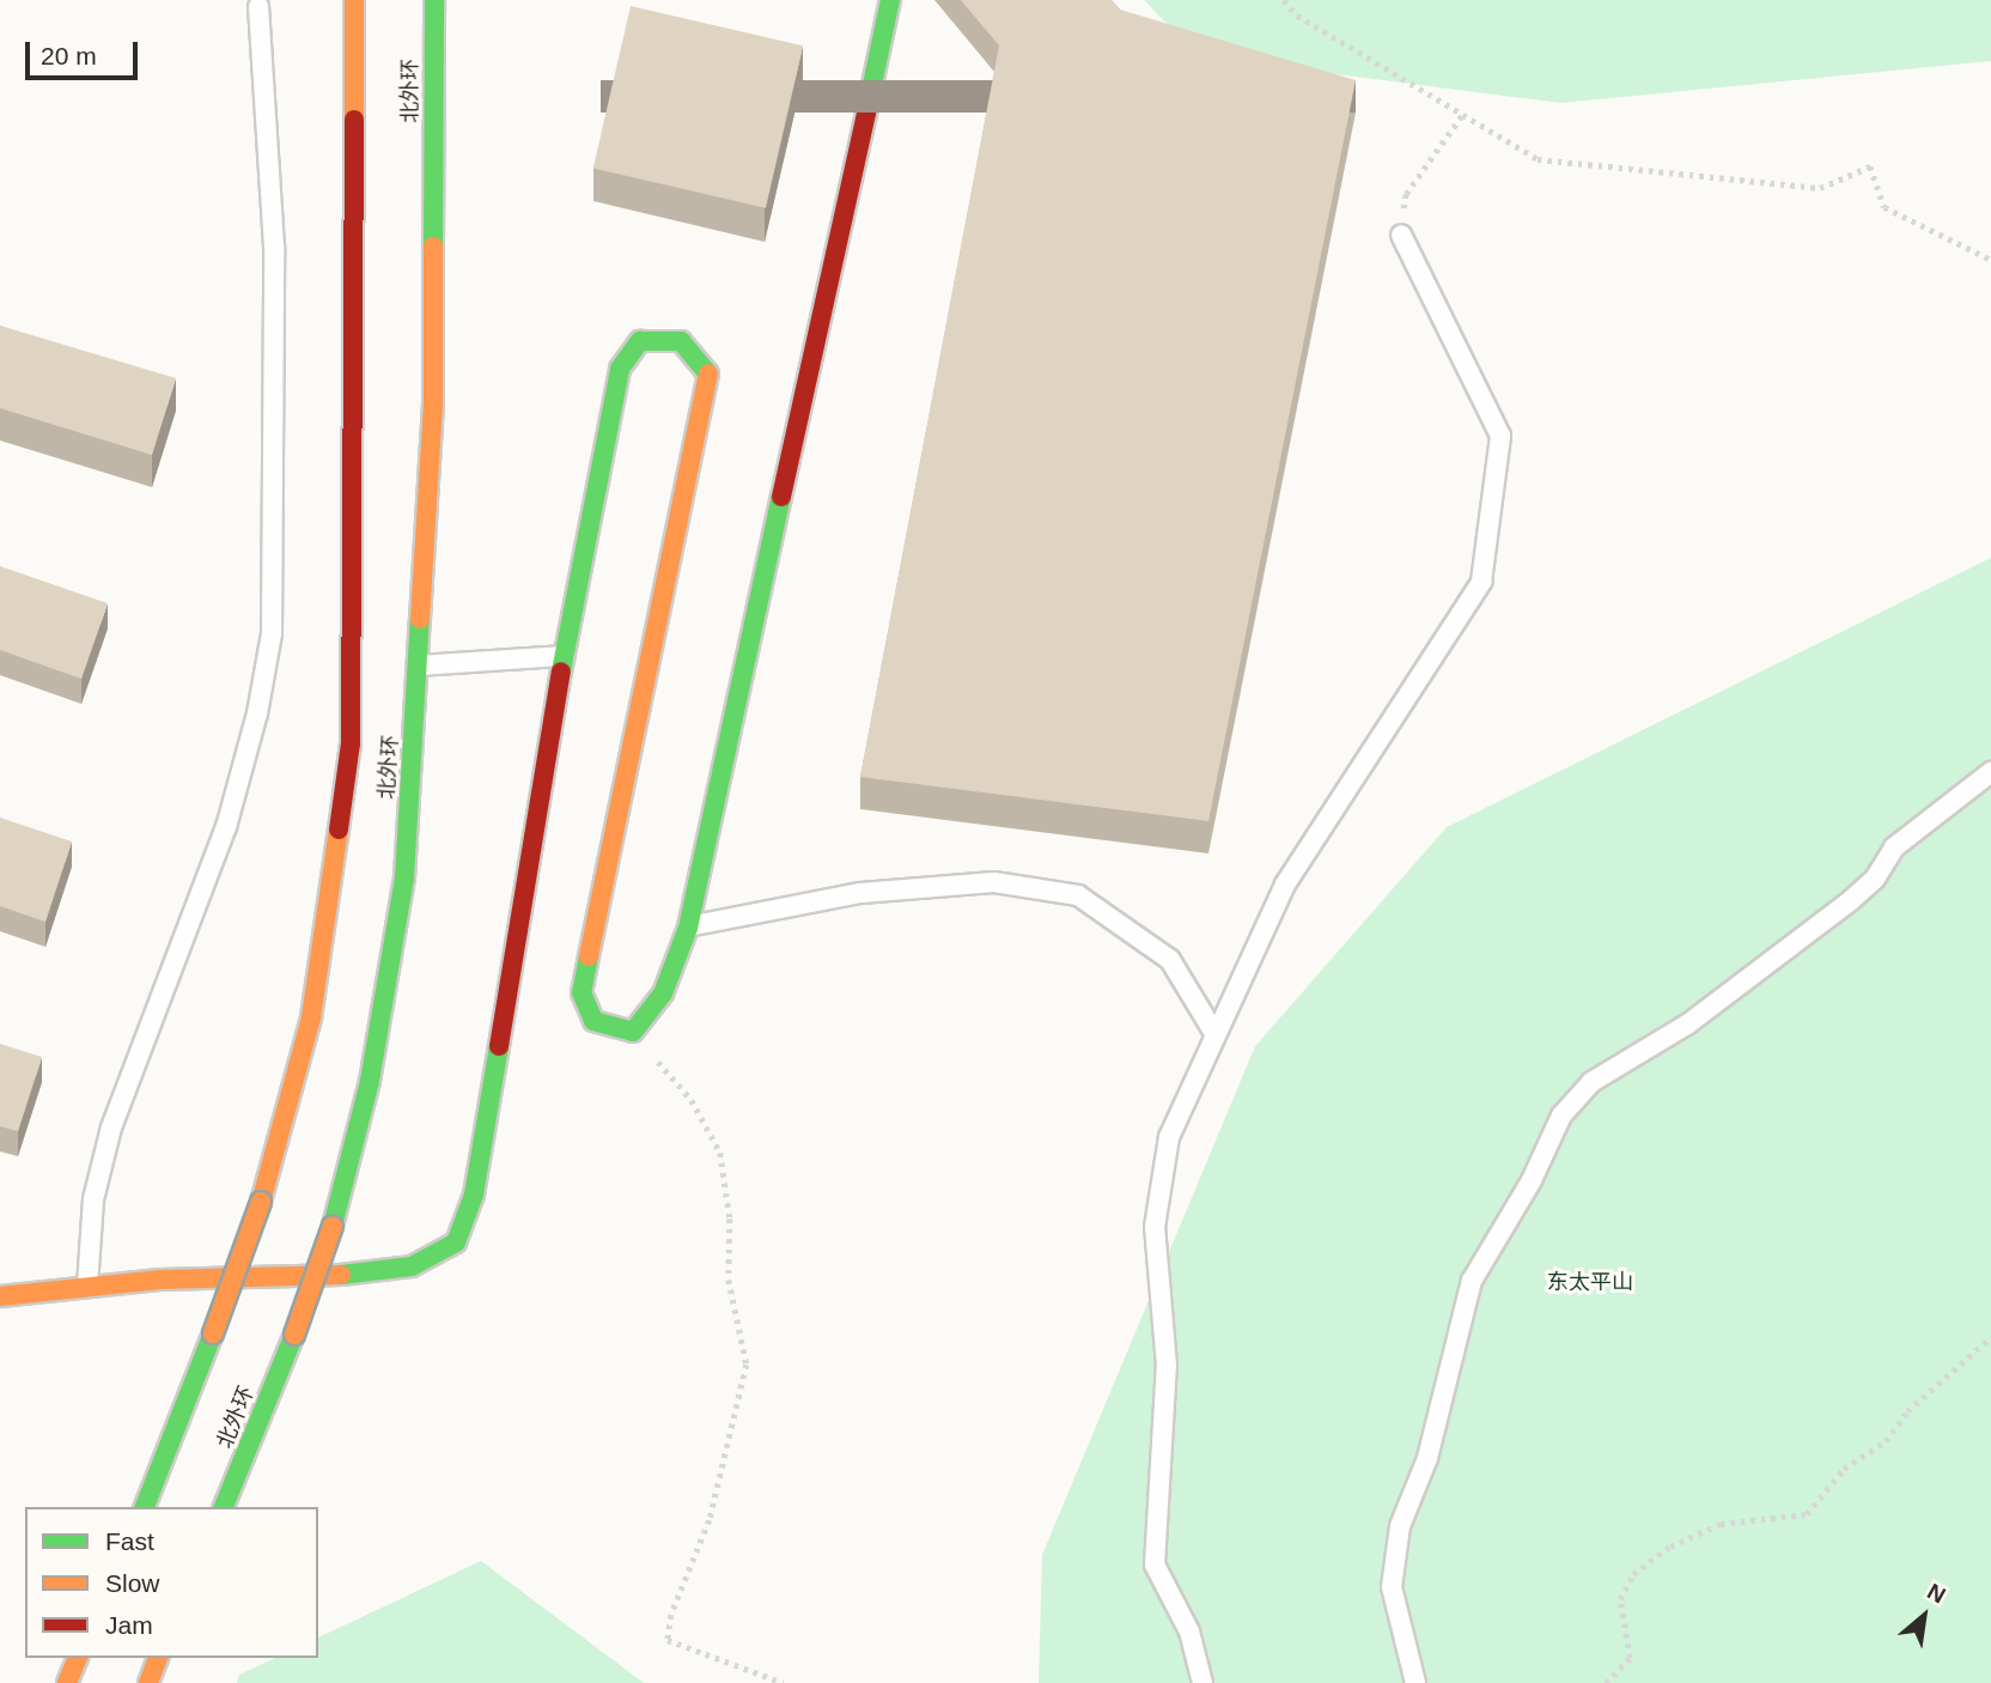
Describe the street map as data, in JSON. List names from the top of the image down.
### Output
{
  "streets": {
    "main road": ["北外环"]
  },
  "parks": ["东太平山"],
  "legend": ["Fast", "Slow", "Jam"],
  "scale_bar": "20 m",
  "north": "top right"
}
